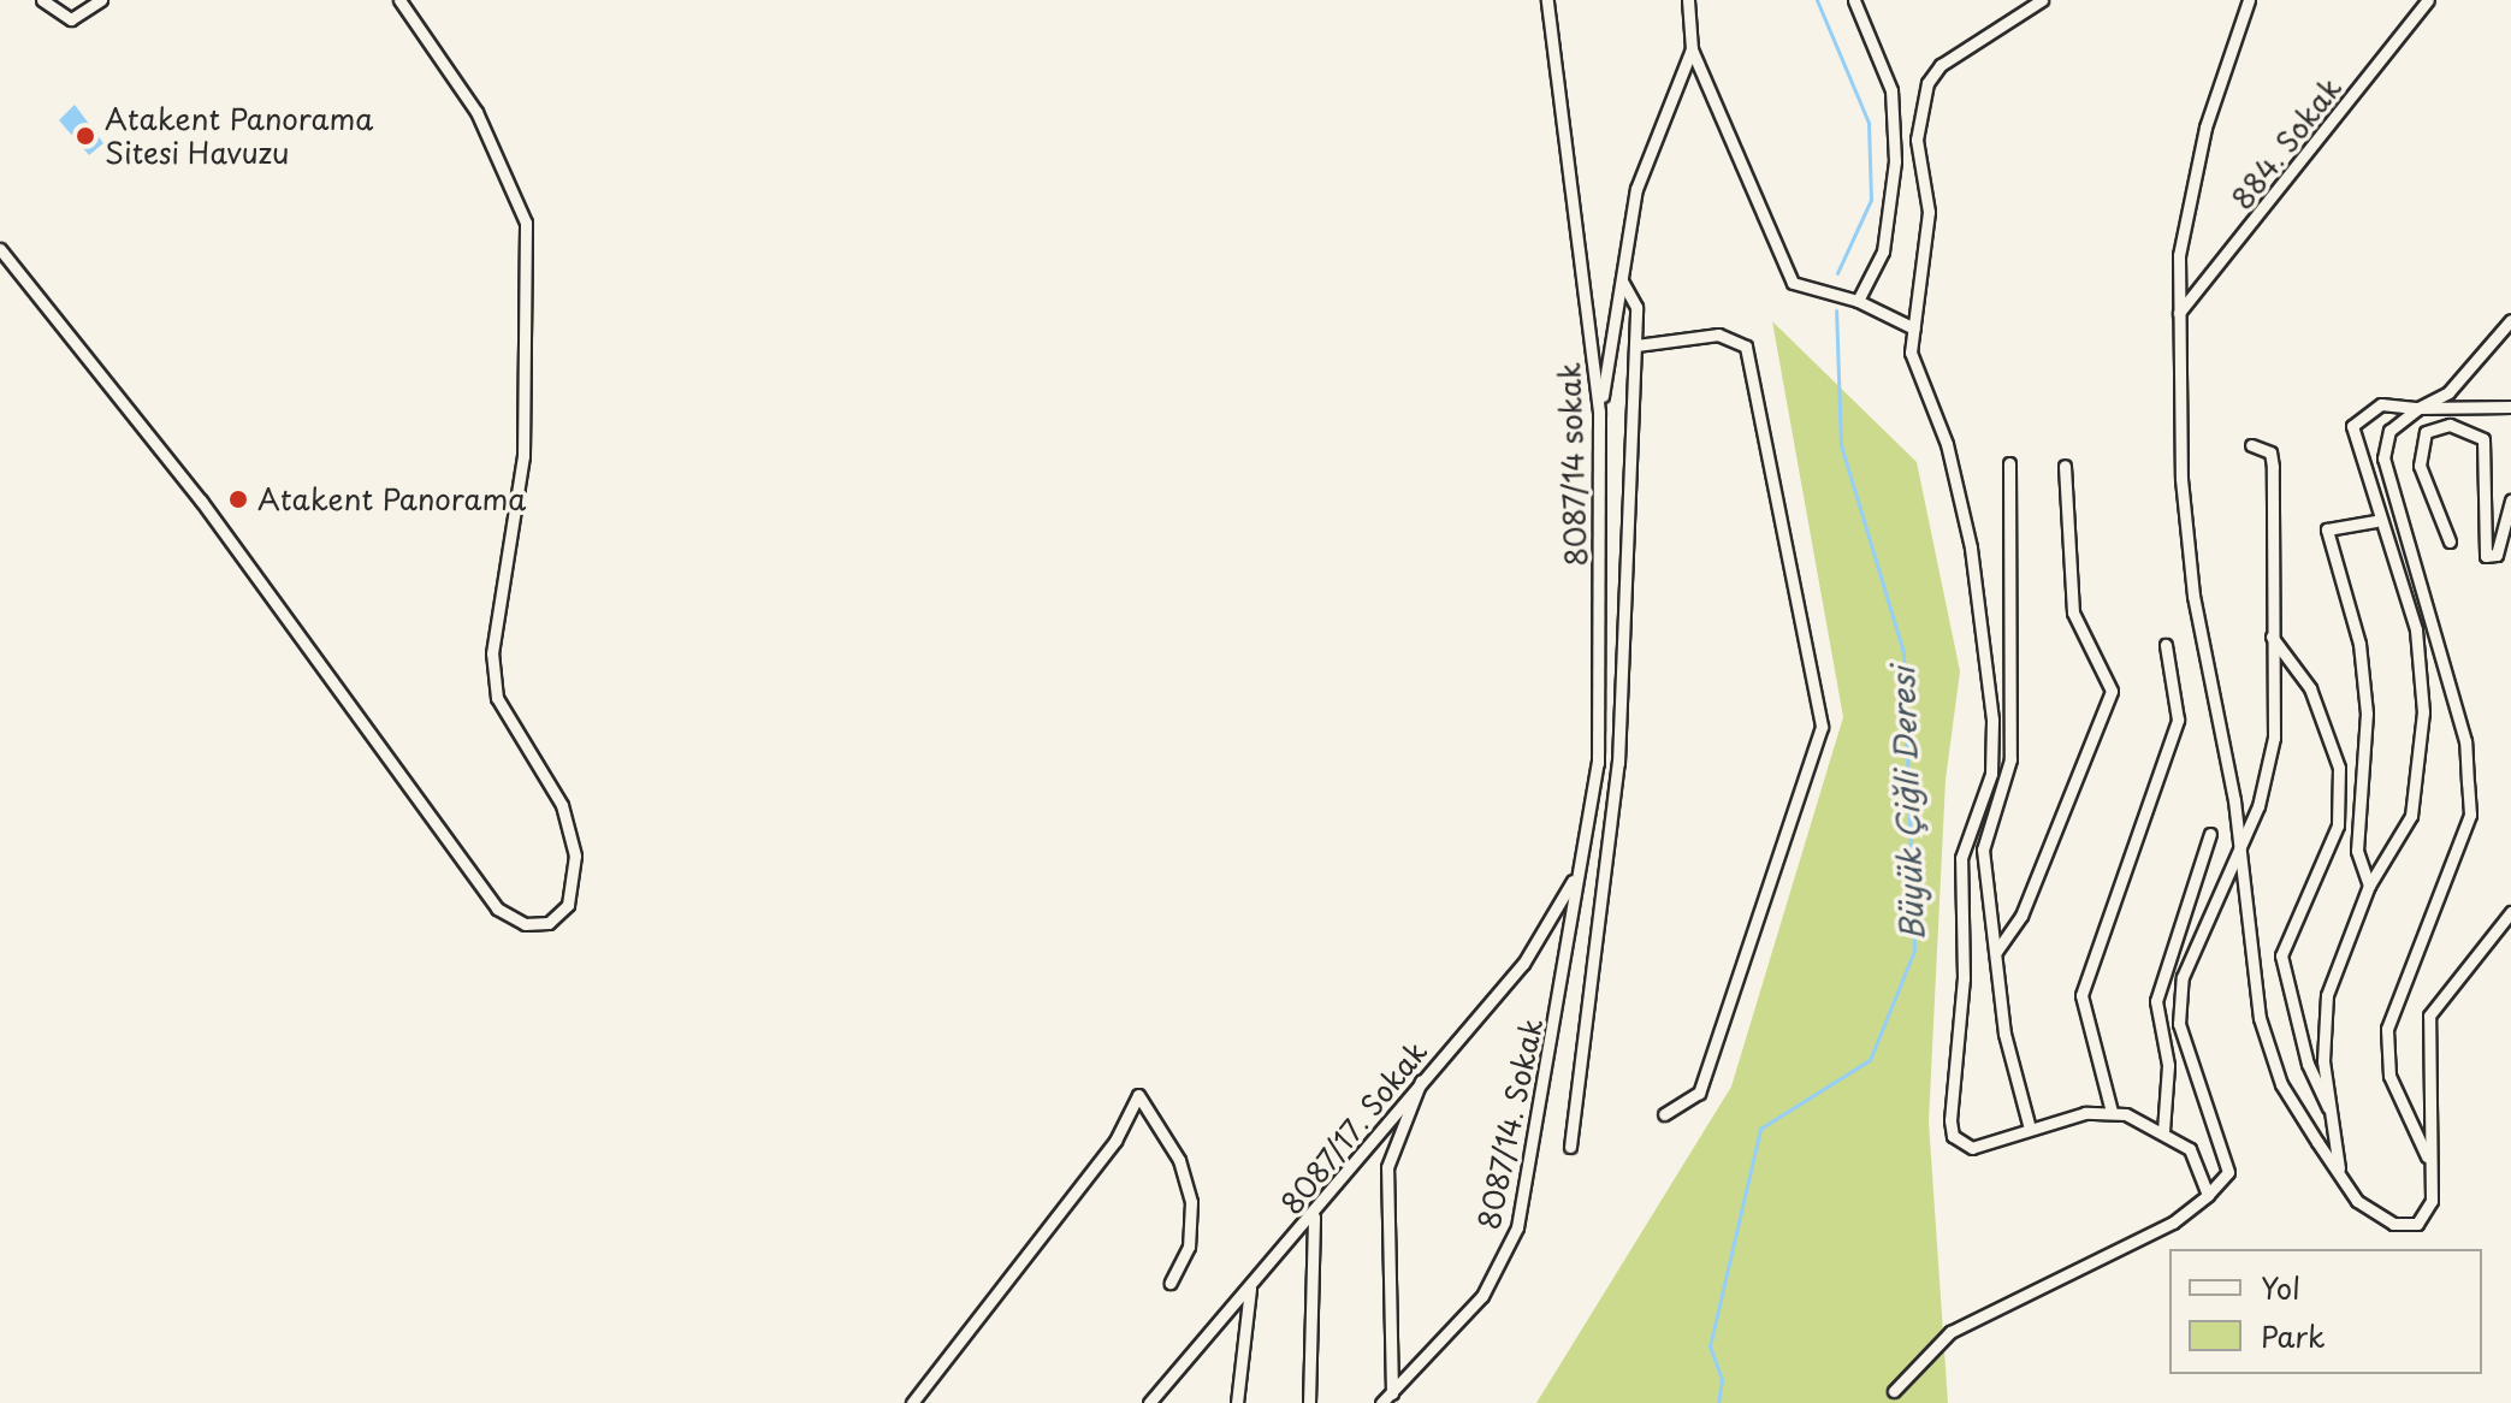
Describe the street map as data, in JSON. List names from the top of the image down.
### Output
{
  "streets": {
    "street": [
      "884. Sokak",
      "8087/14 sokak",
      "8087/14. Sokak",
      "8087/17. Sokak"
    ]
  },
  "crossings": [
    ["8087/14 sokak", "8087/14. Sokak"],
    ["8087/14 sokak", "8087/17. Sokak"],
    ["8087/14. Sokak", "8087/17. Sokak"]
  ],
  "water": ["Büyük Çiğli Deresi"],
  "places": ["Atakent Panorama Sitesi Havuzu", "Atakent Panorama"],
  "legend": ["Yol", "Park"]
}
